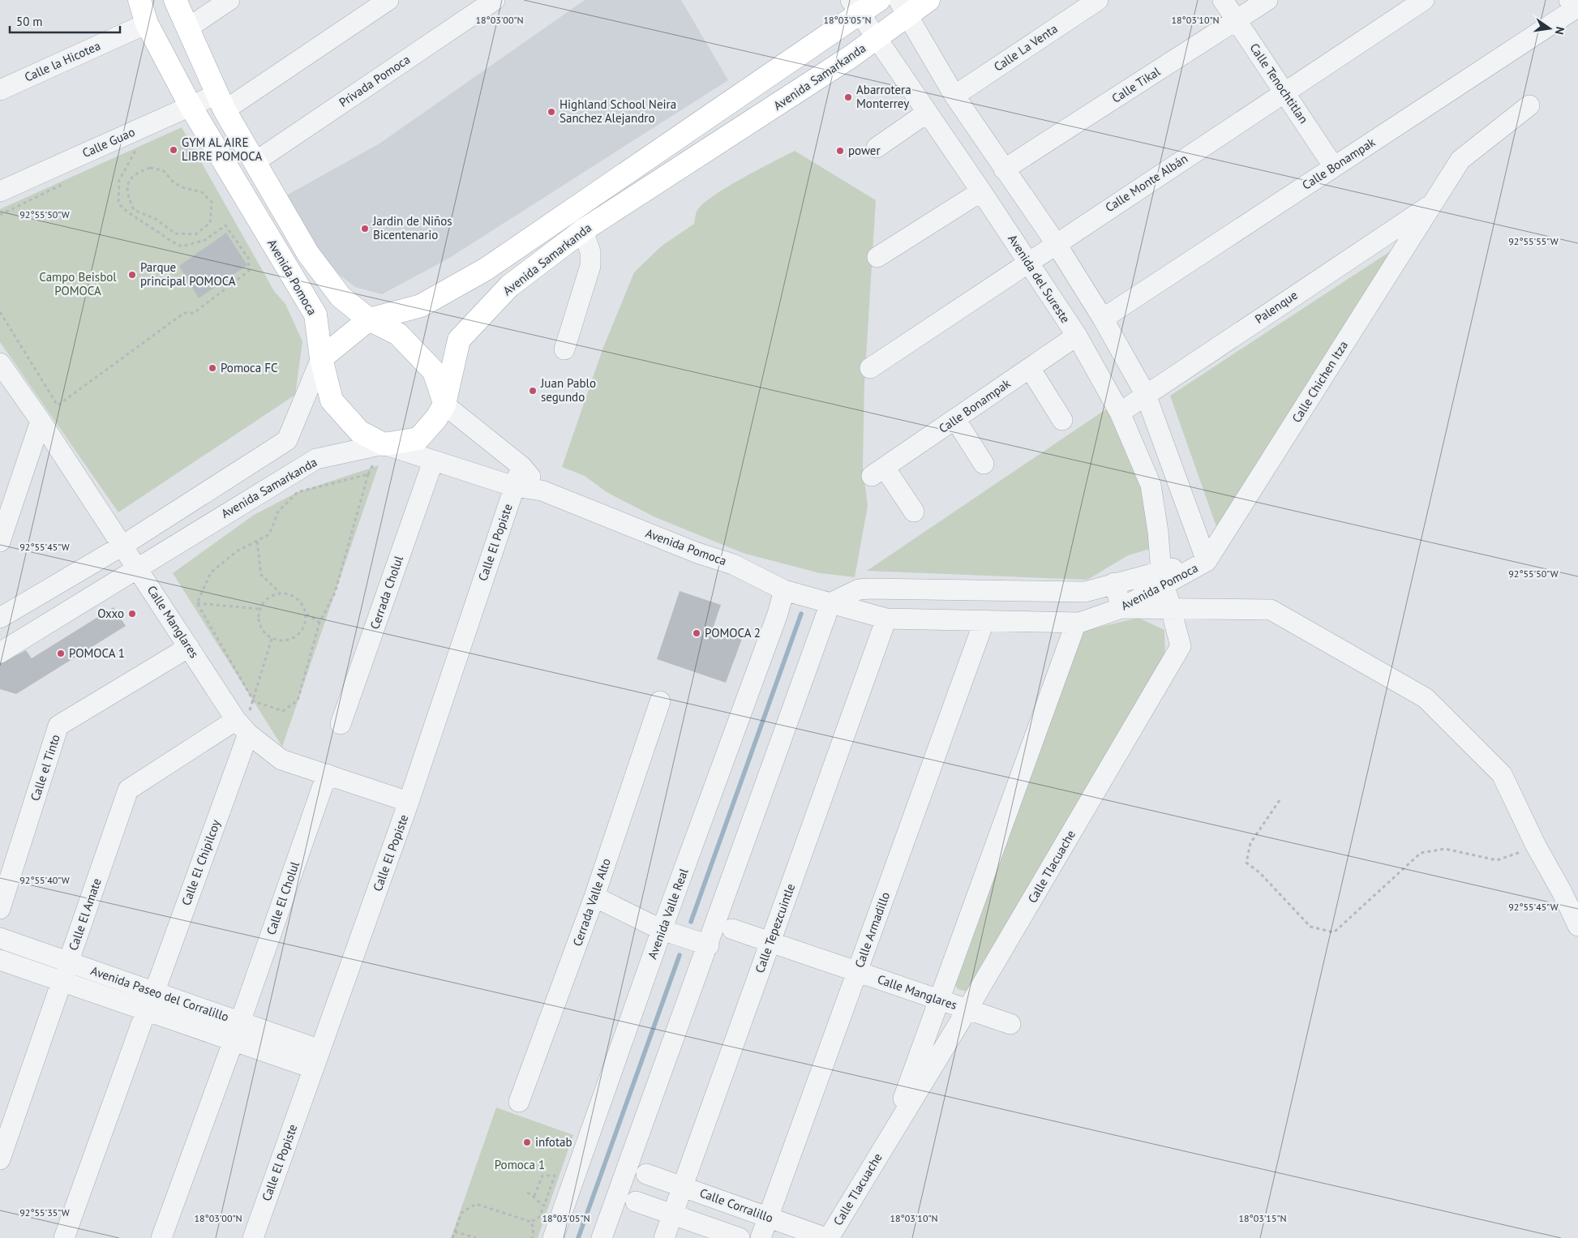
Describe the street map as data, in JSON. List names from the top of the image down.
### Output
{
  "streets": {
    "main road": ["Avenida Samarkanda", "Avenida Pomoca"],
    "street": [
      "Calle La Venta",
      "Calle la Hicotea",
      "Privada Pomoca",
      "Calle Tenochtitlan",
      "Calle Tikal",
      "Calle Guao",
      "Calle Bonampak",
      "Calle Monte Albán",
      "Avenida del Sureste",
      "Palenque",
      "Calle Chichen Itza",
      "Calle El Popiste",
      "Cerrada Cholul",
      "Calle Manglares",
      "Calle el Tinto",
      "Calle El Chipilcoy",
      "Calle Tlacuache",
      "Calle El Cholul",
      "Cerrada Valle Alto",
      "Avenida Valle Real",
      "Calle El Amate",
      "Calle Tepezcuintle",
      "Calle Armadillo",
      "Avenida Paseo del Corralillo",
      "Calle Corralillo"
    ]
  },
  "crossings": [
    ["Calle la Hicotea", "Avenida Pomoca"],
    ["Avenida Samarkanda", "Avenida Pomoca"],
    ["Avenida Samarkanda", "Avenida del Sureste"],
    ["Avenida Samarkanda", "Calle Manglares"],
    ["Privada Pomoca", "Avenida Pomoca"],
    ["Calle Tenochtitlan", "Calle Tikal"],
    ["Calle Tenochtitlan", "Calle Bonampak"],
    ["Calle Tenochtitlan", "Calle Monte Albán"],
    ["Calle Guao", "Avenida Pomoca"],
    ["Calle Bonampak", "Avenida del Sureste"],
    ["Calle Monte Albán", "Avenida del Sureste"],
    ["Avenida Pomoca", "Avenida del Sureste"],
    ["Avenida Pomoca", "Calle Chichen Itza"],
    ["Avenida Pomoca", "Calle El Popiste"],
    ["Avenida Pomoca", "Cerrada Cholul"],
    ["Avenida Pomoca", "Calle Tlacuache"],
    ["Avenida Pomoca", "Avenida Valle Real"],
    ["Avenida Pomoca", "Calle Tepezcuintle"],
    ["Avenida Pomoca", "Calle Armadillo"],
    ["Avenida del Sureste", "Palenque"],
    ["Avenida del Sureste", "Calle Tlacuache"],
    ["Palenque", "Calle Chichen Itza"],
    ["Calle El Popiste", "Calle Manglares"],
    ["Calle El Popiste", "Avenida Paseo del Corralillo"],
    ["Calle Manglares", "Calle el Tinto"],
    ["Calle Manglares", "Calle El Chipilcoy"],
    ["Calle Manglares", "Calle Tlacuache"],
    ["Calle Manglares", "Calle El Cholul"],
    ["Calle Manglares", "Calle El Amate"],
    ["Calle Manglares", "Calle Tepezcuintle"],
    ["Calle Manglares", "Calle Armadillo"],
    ["Calle El Chipilcoy", "Calle El Amate"],
    ["Calle El Chipilcoy", "Avenida Paseo del Corralillo"],
    ["Calle Tlacuache", "Calle Corralillo"],
    ["Calle El Cholul", "Avenida Paseo del Corralillo"],
    ["Calle El Amate", "Avenida Paseo del Corralillo"],
    ["Calle Tepezcuintle", "Calle Corralillo"],
    ["Calle Armadillo", "Calle Corralillo"]
  ],
  "parks": ["Campo Beisbol POMOCA", "Pomoca 1"],
  "places": [
    "Abarrotera Monterrey",
    "Highland School Neira Sanchez Alejandro",
    "GYM AL AIRE LIBRE POMOCA",
    "power",
    "Jardin de Niños Bicentenario",
    "Parque principal POMOCA",
    "Pomoca FC",
    "Juan Pablo segundo",
    "Oxxo",
    "POMOCA 2",
    "POMOCA 1",
    "infotab"
  ],
  "scale_bar": "50 m",
  "north": "right",
  "coordinates": [
    "18°03'00\"N",
    "18°03'05\"N",
    "18°03'10\"N",
    "92°55'50\"W",
    "92°55'55\"W",
    "92°55'45\"W",
    "92°55'40\"W",
    "92°55'35\"W",
    "18°03'15\"N"
  ]
}
